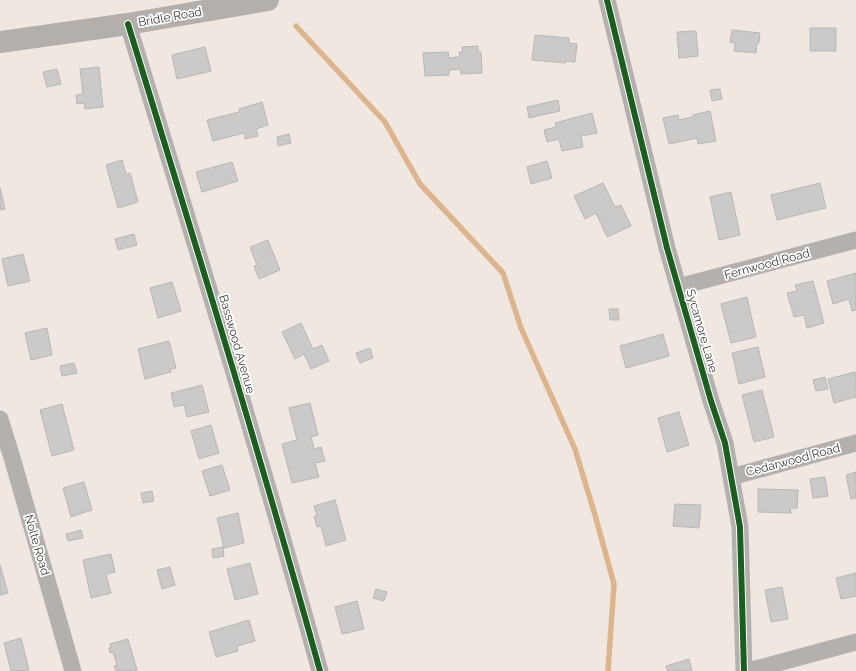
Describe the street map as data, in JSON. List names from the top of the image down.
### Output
{
  "streets": {
    "street": [
      "Bridle Road",
      "Fernwood Road",
      "Sycamore Lane",
      "Basswood Avenue",
      "Cedarwood Road",
      "Nolte Road"
    ]
  },
  "crossings": [
    ["Bridle Road", "Basswood Avenue"],
    ["Fernwood Road", "Sycamore Lane"],
    ["Sycamore Lane", "Cedarwood Road"]
  ]
}
